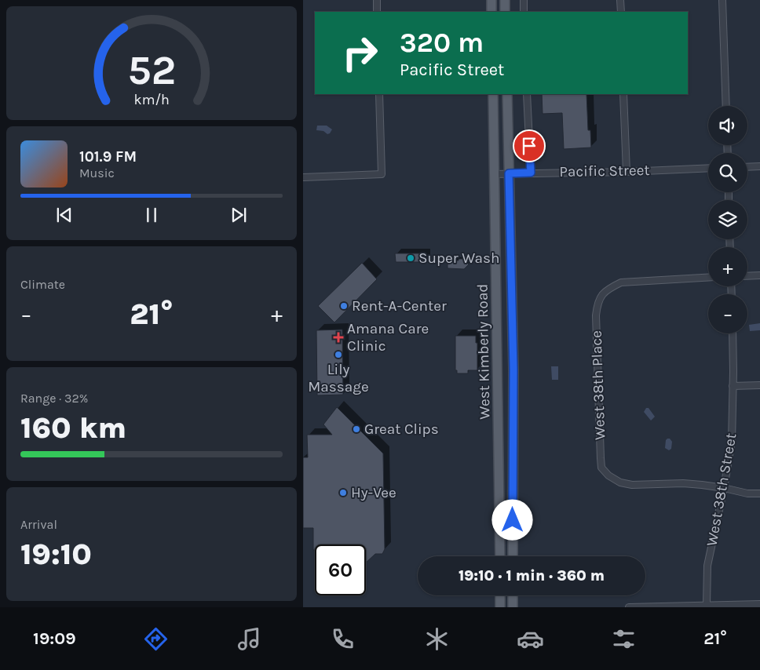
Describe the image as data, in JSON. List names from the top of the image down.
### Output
{
  "streets": {
    "main road": ["West Kimberly Road"],
    "street": ["Pacific Street", "West 38th Place", "West 38th Street"]
  },
  "crossings": [
    ["Pacific Street", "West Kimberly Road"],
    ["West 38th Place", "West 38th Street"]
  ],
  "places": {
    "other": [
      "Super Wash",
      "Rent-A-Center",
      "Lily Massage",
      "Great Clips",
      "Hy-Vee"
    ],
    "health": ["Amana Care Clinic"]
  },
  "page": {
    "turn": ["320 m", "Pacific Street"],
    "map_buttons": ["+", "−"],
    "song": ["101.9 FM", "Music"],
    "tile": [
      "Climate",
      ["Range · 32%", "160 km"],
      ["Arrival", "19:10"]
    ],
    "heat": ["−", "21°", "+"],
    "limit": "60",
    "trip": "19:10 · 1 min · 360 m",
    "tabs": ["19:09", "21°"],
    "gauge": ["52", "km/h"]
  }
}
